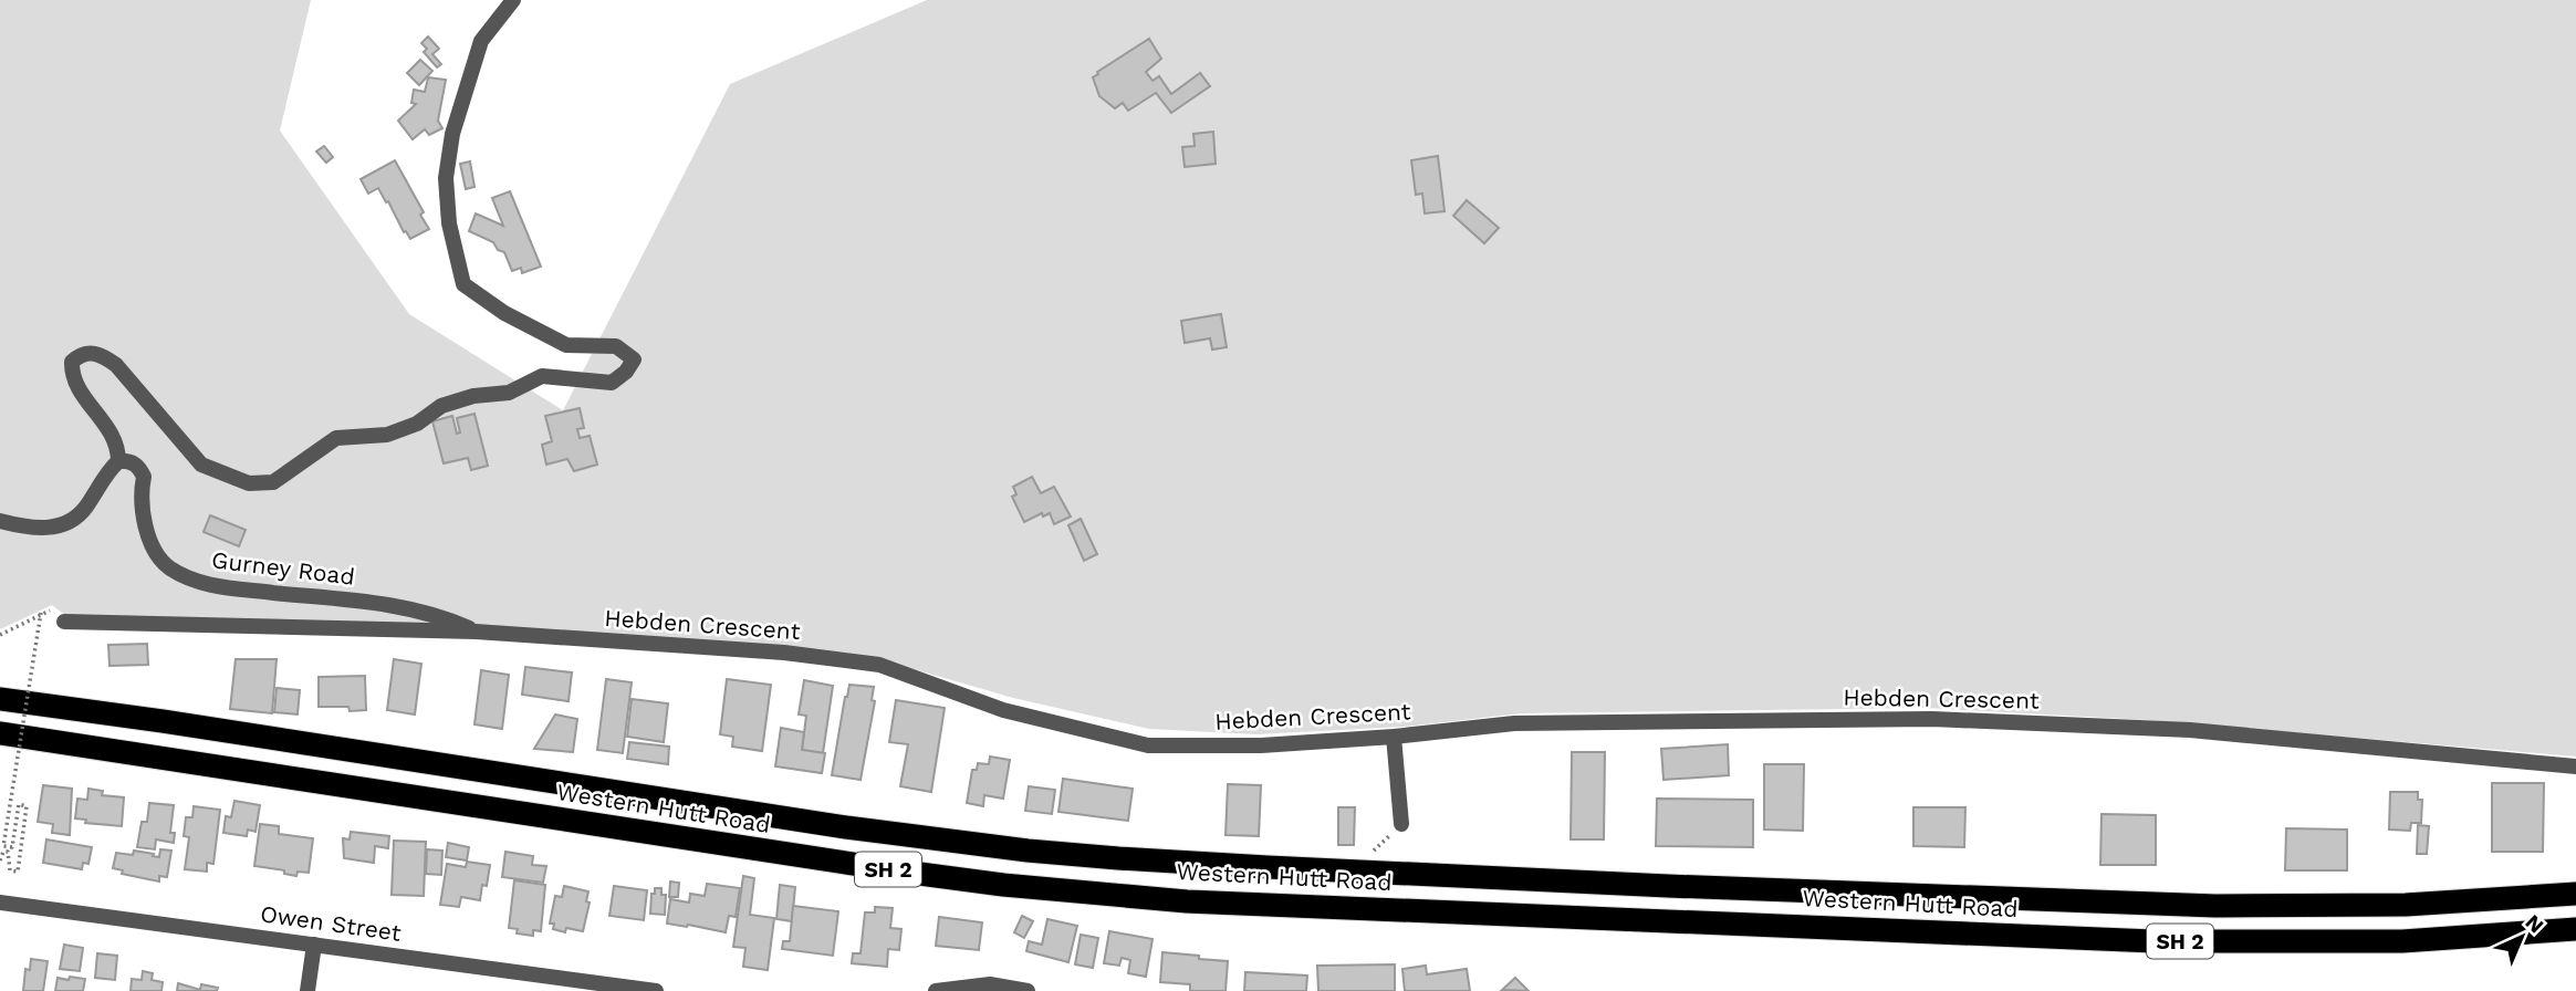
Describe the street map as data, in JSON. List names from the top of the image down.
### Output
{
  "streets": {
    "highway": ["Western Hutt Road", "SH 2"],
    "street": ["Gurney Road", "Hebden Crescent", "Owen Street"]
  },
  "crossings": [
    ["Gurney Road", "Hebden Crescent"]
  ],
  "north": "top right"
}
